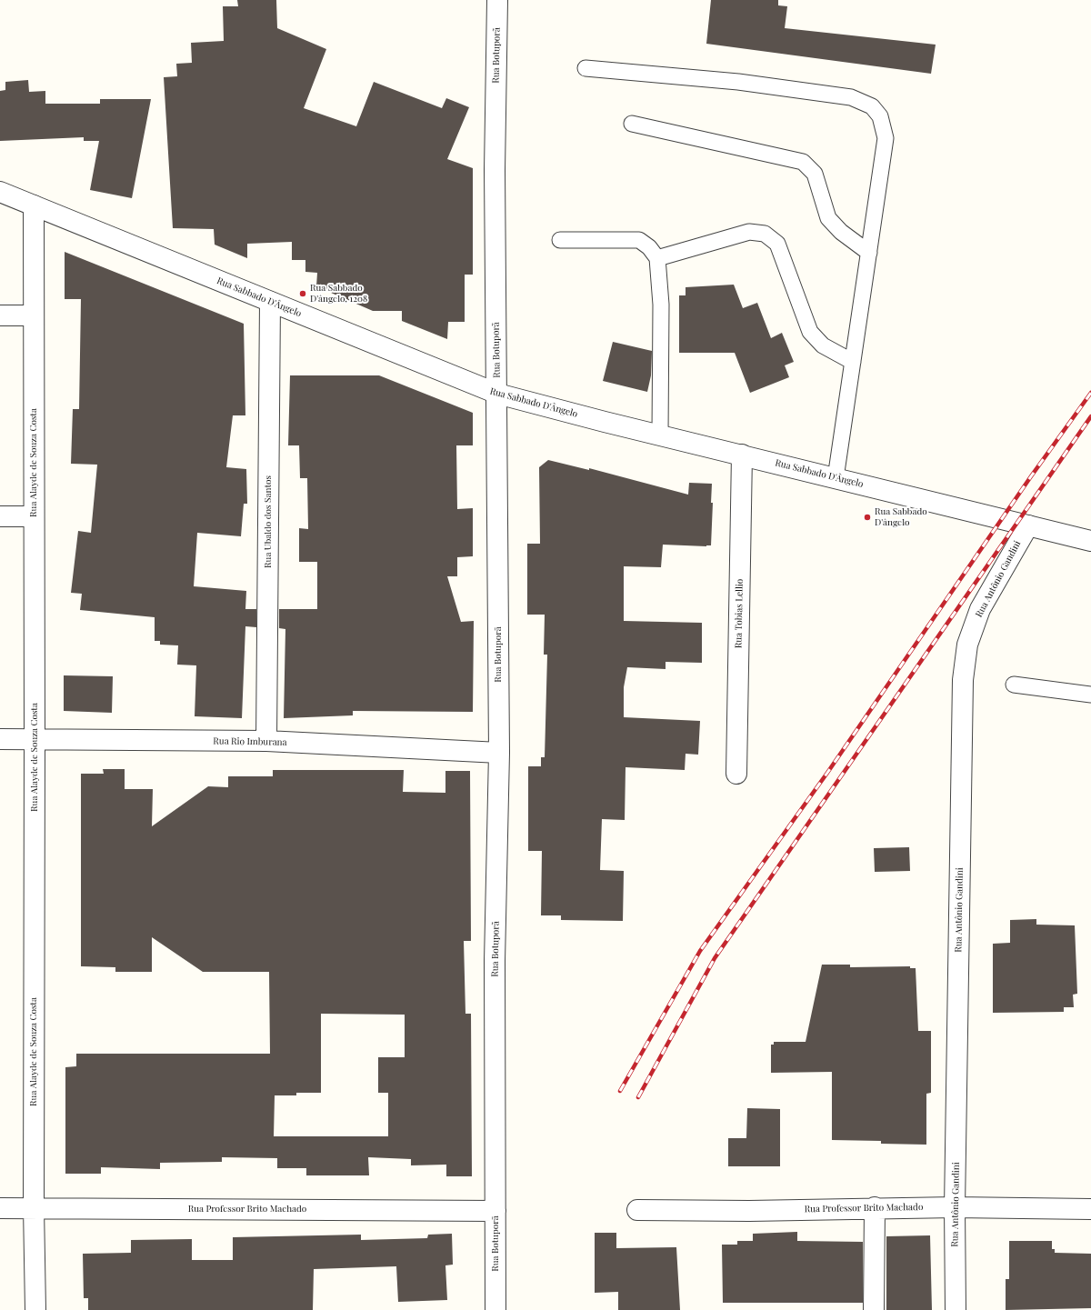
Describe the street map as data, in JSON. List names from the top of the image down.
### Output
{
  "streets": {
    "street": [
      "Rua Botuporã",
      "Rua Sabbado D'Ângelo",
      "Rua Alayde de Souza Costa",
      "Rua Ubaldo dos Santos",
      "Rua Antônio Gandini",
      "Rua Tobias Lellio",
      "Rua Rio Imburana",
      "Rua Professor Brito Machado"
    ]
  },
  "crossings": [
    ["Rua Botuporã", "Rua Sabbado D'Ângelo"],
    ["Rua Botuporã", "Rua Rio Imburana"],
    ["Rua Botuporã", "Rua Professor Brito Machado"],
    ["Rua Sabbado D'Ângelo", "Rua Alayde de Souza Costa"],
    ["Rua Sabbado D'Ângelo", "Rua Ubaldo dos Santos"],
    ["Rua Sabbado D'Ângelo", "Rua Antônio Gandini"],
    ["Rua Sabbado D'Ângelo", "Rua Tobias Lellio"],
    ["Rua Alayde de Souza Costa", "Rua Rio Imburana"],
    ["Rua Alayde de Souza Costa", "Rua Professor Brito Machado"],
    ["Rua Ubaldo dos Santos", "Rua Rio Imburana"],
    ["Rua Antônio Gandini", "Rua Professor Brito Machado"]
  ],
  "places": ["Rua Sabbado D'ângelo, 1208", "Rua Sabbado D'ângelo"]
}
